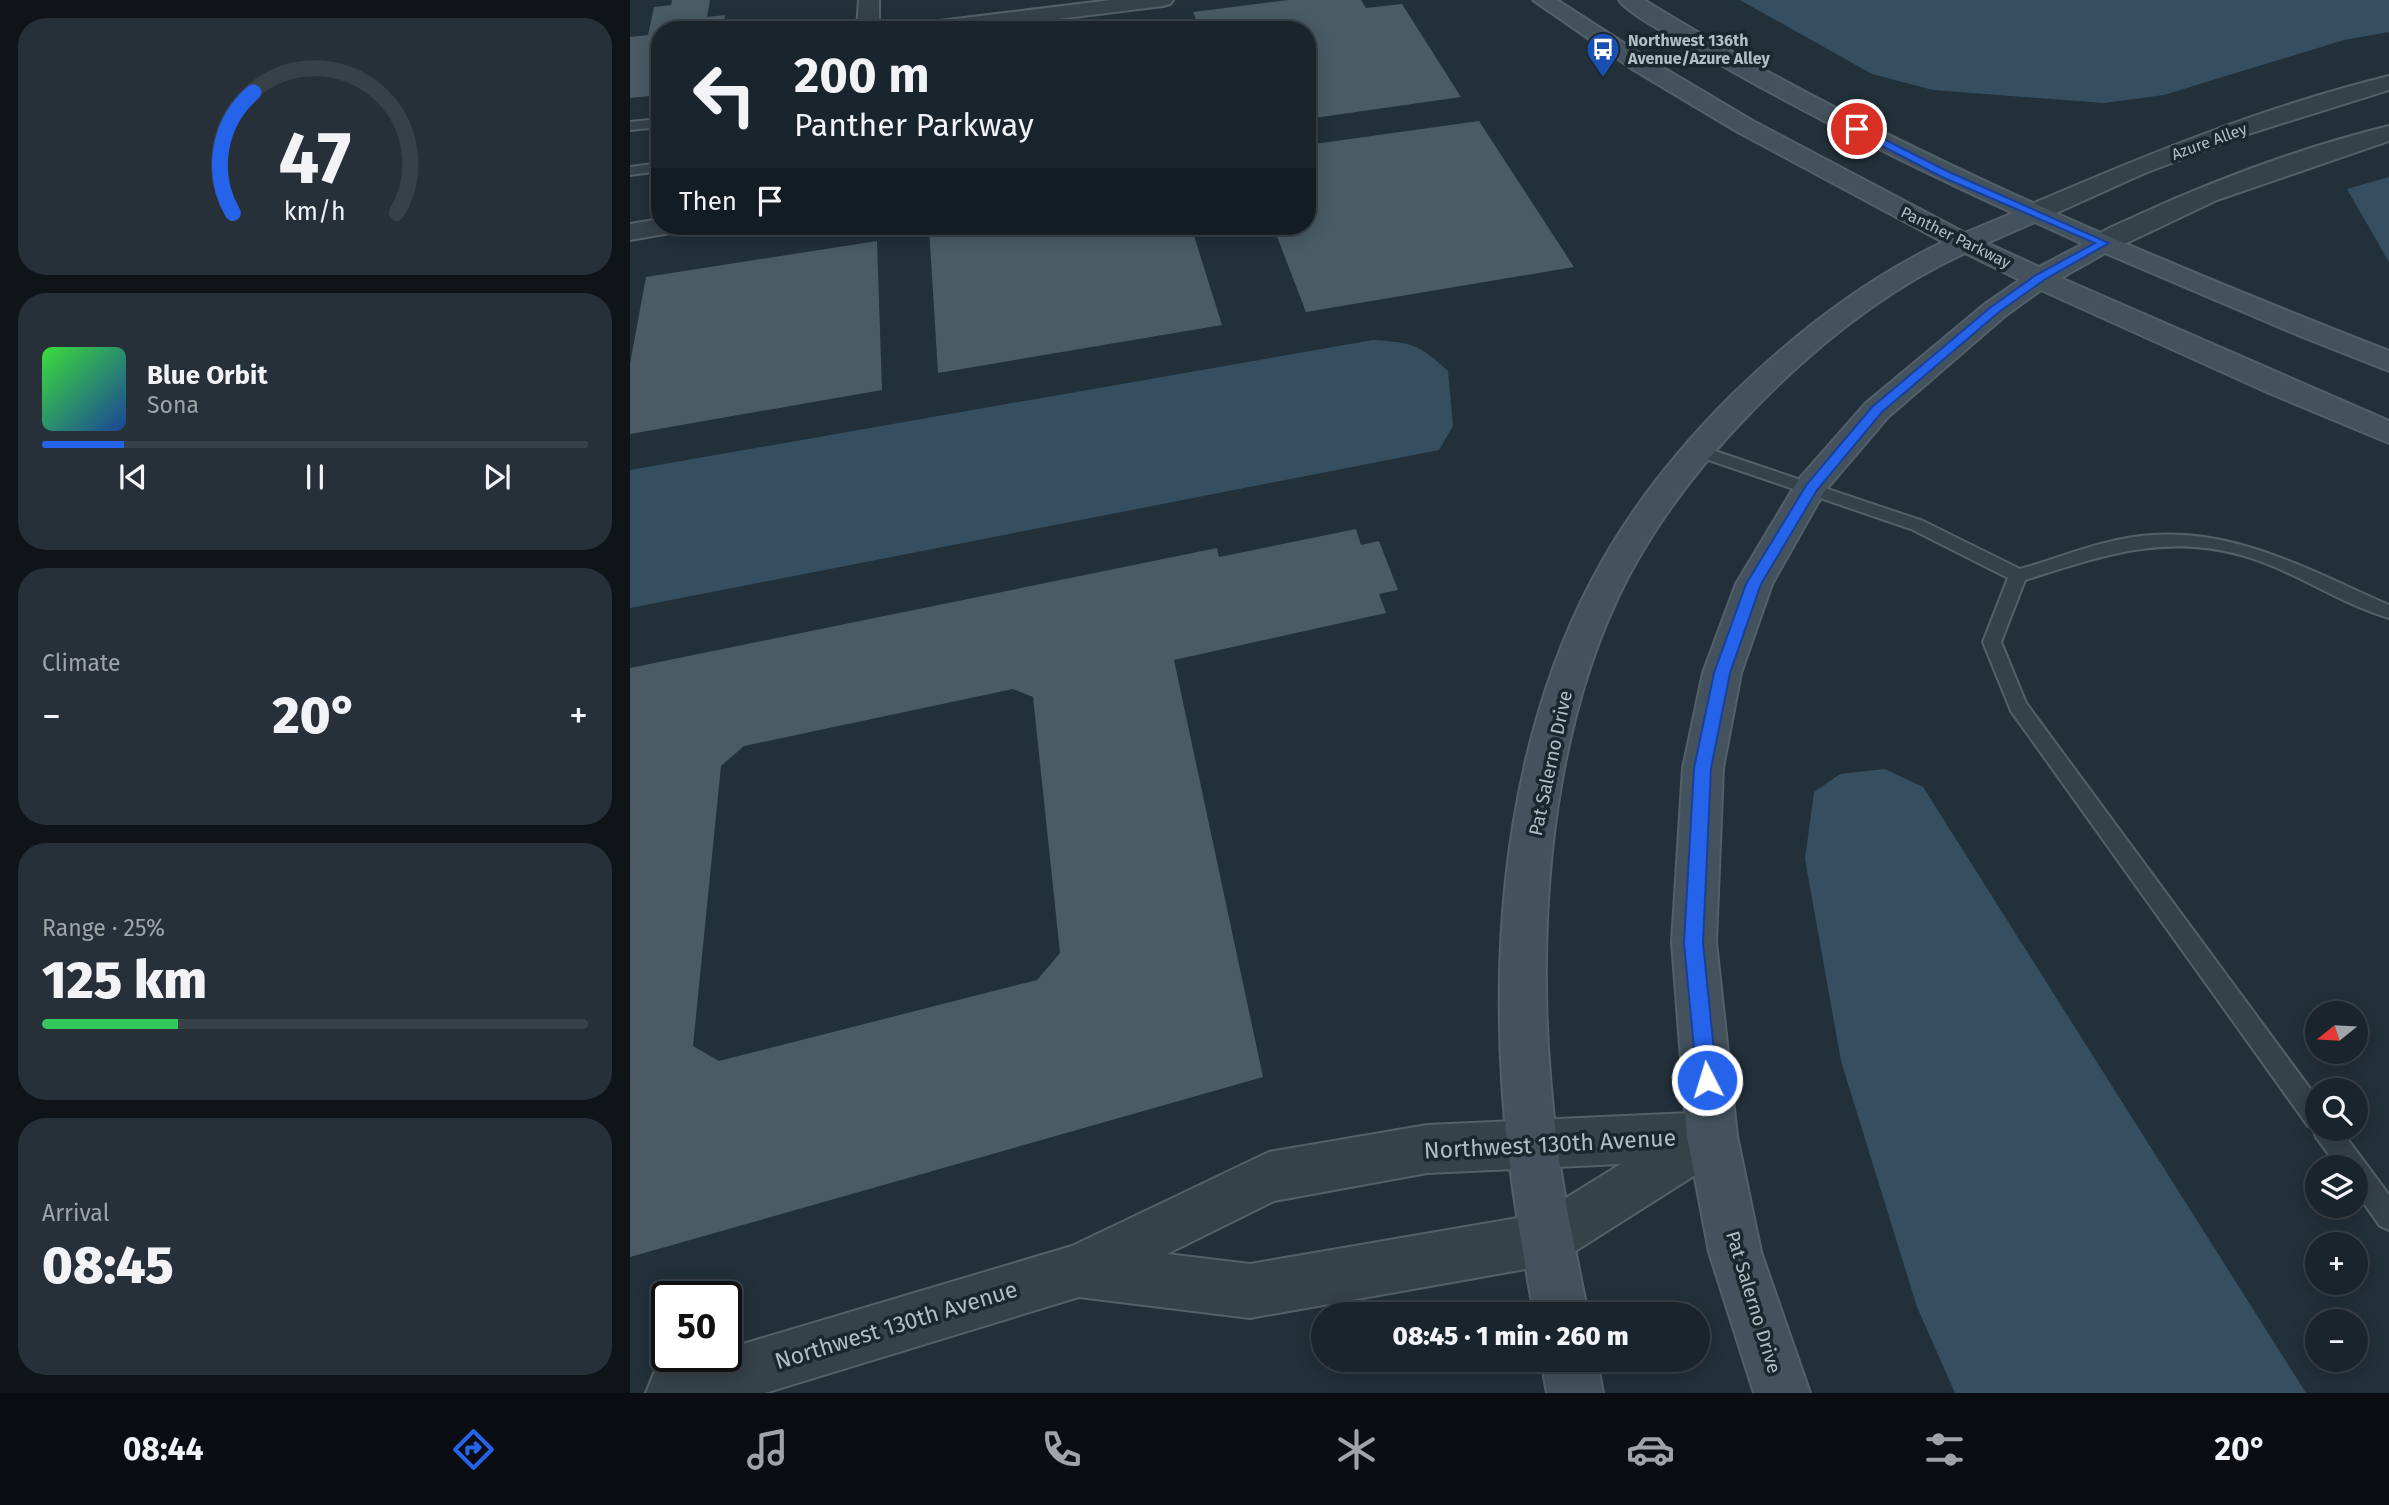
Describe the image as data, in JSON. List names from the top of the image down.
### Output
{
  "streets": {
    "main road": ["Panther Parkway", "Pat Salerno Drive"],
    "street": ["Azure Alley", "Northwest 130th Avenue"]
  },
  "crossings": [
    ["Azure Alley", "Pat Salerno Drive"],
    ["Panther Parkway", "Pat Salerno Drive"],
    ["Pat Salerno Drive", "Northwest 130th Avenue"]
  ],
  "places": {
    "bus stop": ["Northwest 136th Avenue/Azure Alley"]
  },
  "north": "left",
  "page": {
    "turn": ["200 m", "Panther Parkway"],
    "then": "Then",
    "song": ["Blue Orbit", "Sona"],
    "tile": [
      "Climate",
      ["Range · 25%", "125 km"],
      ["Arrival", "08:45"]
    ],
    "heat": ["−", "20°", "+"],
    "map_buttons": ["+", "−"],
    "limit": "50",
    "trip": "08:45 · 1 min · 260 m",
    "tabs": ["08:44", "20°"],
    "gauge": ["47", "km/h"]
  }
}
